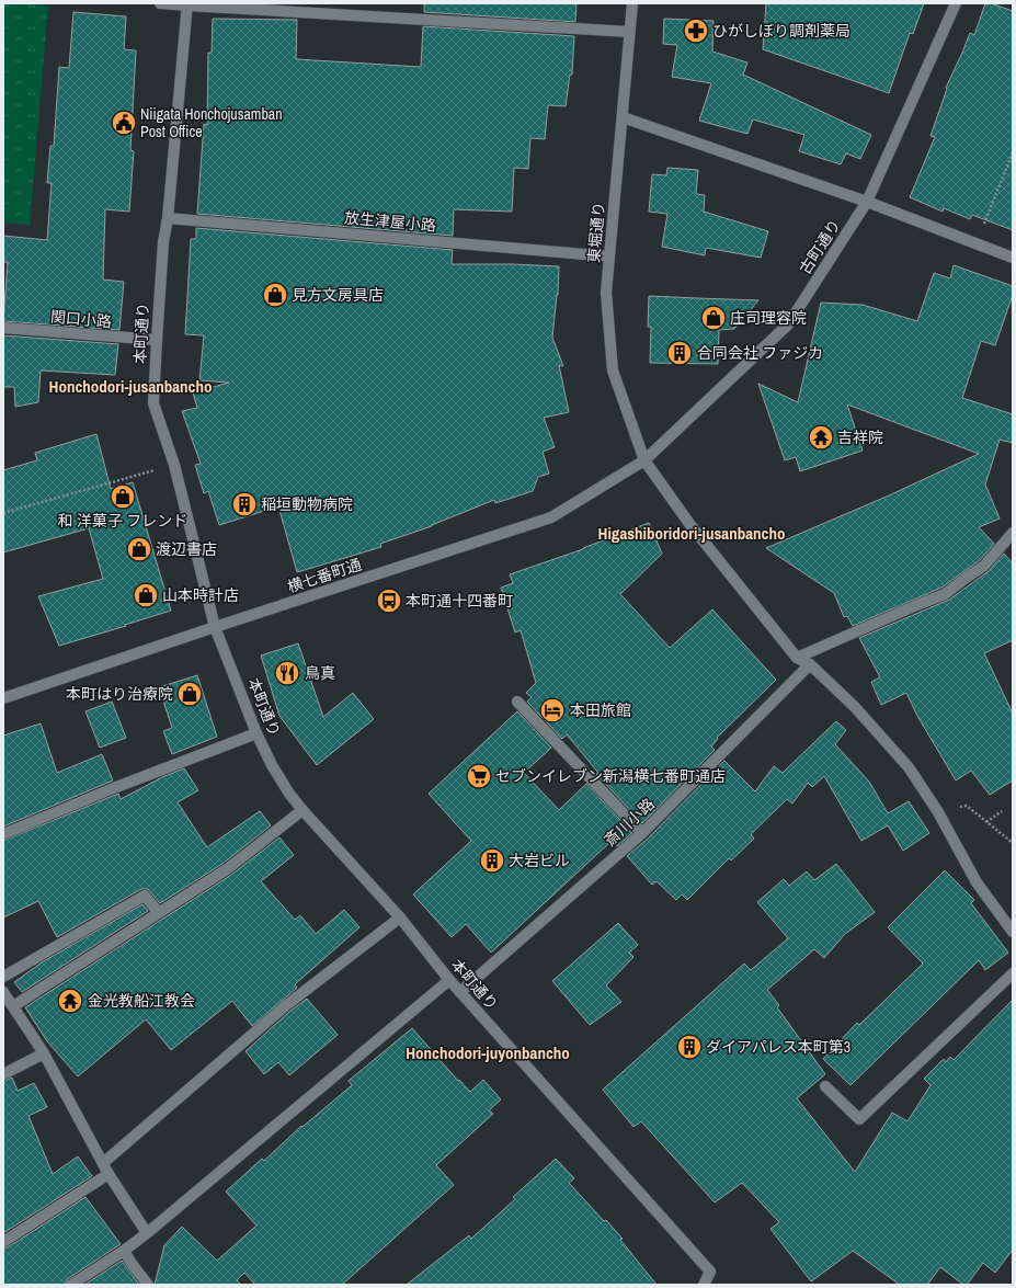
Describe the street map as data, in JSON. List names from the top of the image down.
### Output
{
  "streets": {
    "street": [
      "放生津屋小路",
      "東堀通り",
      "古町通り",
      "関口小路",
      "本町通り",
      "横七番町通",
      "斎川小路"
    ]
  },
  "crossings": [
    ["放生津屋小路", "東堀通り"],
    ["放生津屋小路", "本町通り"],
    ["東堀通り", "古町通り"],
    ["東堀通り", "横七番町通"],
    ["古町通り", "横七番町通"],
    ["関口小路", "本町通り"],
    ["本町通り", "横七番町通"],
    ["本町通り", "斎川小路"]
  ],
  "districts": ["Honchodori-jusanbancho", "Higashiboridori-jusanbancho", "Honchodori-juyonbancho"],
  "places": {
    "pharmacy": ["ひがしぼり調剤薬局"],
    "public building": ["Niigata Honchojusamban Post Office"],
    "shop": [
      "見方文房具店",
      "庄司理容院",
      "和 洋菓子 フレンド",
      "渡辺書店",
      "山本時計店",
      "本町はり治療院"
    ],
    "building": [
      "合同会社 ファジカ",
      "稲垣動物病院",
      "大岩ビル",
      "ダイアパレス本町第3"
    ],
    "temple": ["吉祥院", "金光教船江教会"],
    "bus stop": ["本町通十四番町"],
    "restaurant": ["鳥真"],
    "hotel": ["本田旅館"],
    "supermarket": ["セブンイレブン新潟横七番町通店"]
  }
}
